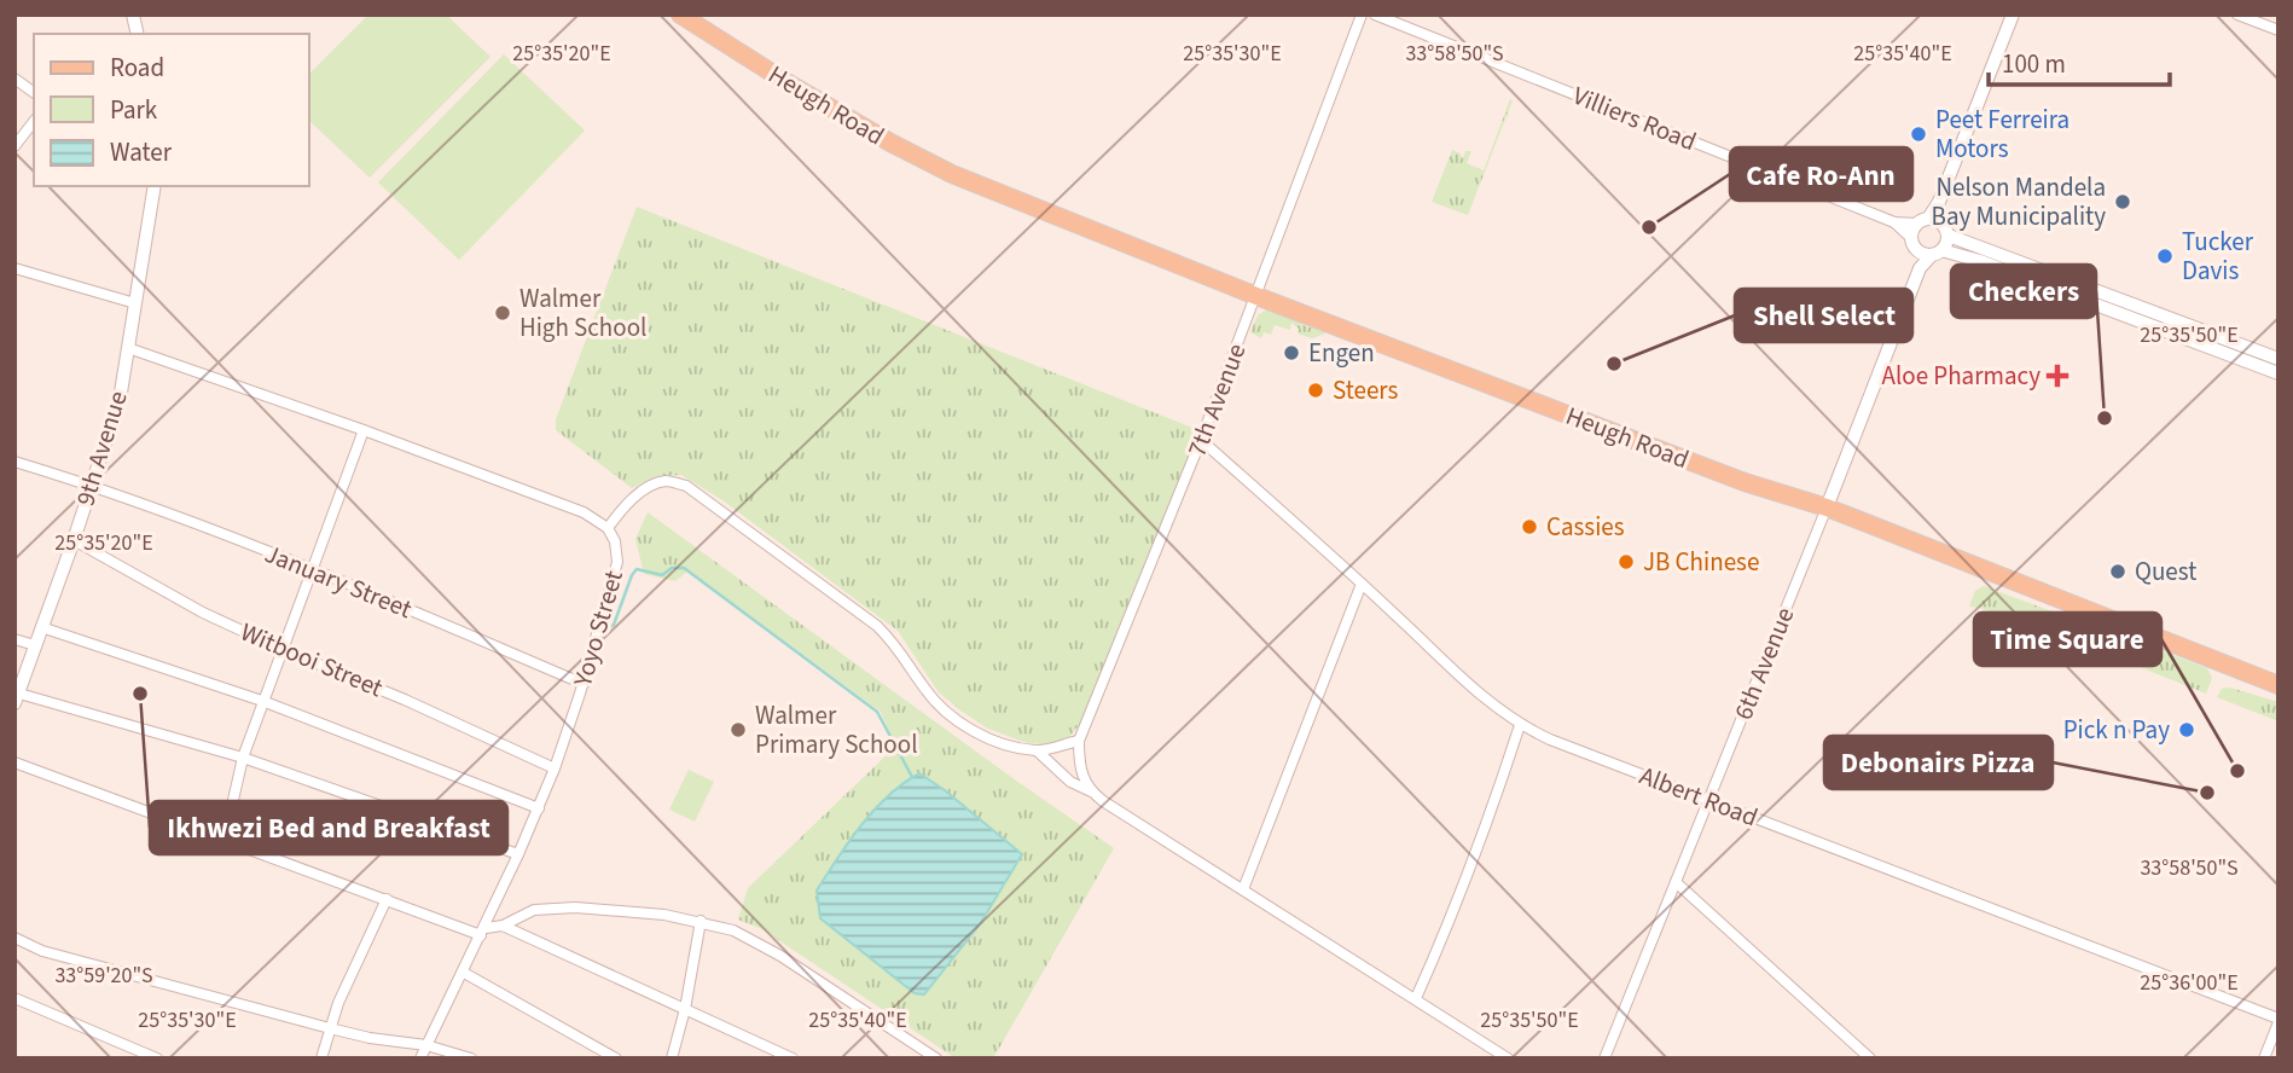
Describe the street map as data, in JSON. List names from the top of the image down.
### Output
{
  "streets": {
    "main road": ["Heugh Road"],
    "street": [
      "Villiers Road",
      "7th Avenue",
      "9th Avenue",
      "January Street",
      "Yoyo Street",
      "Witbooi Street",
      "6th Avenue",
      "Albert Road"
    ]
  },
  "crossings": [
    ["Heugh Road", "7th Avenue"],
    ["Heugh Road", "6th Avenue"],
    ["Villiers Road", "6th Avenue"],
    ["7th Avenue", "Albert Road"],
    ["9th Avenue", "January Street"],
    ["9th Avenue", "Witbooi Street"],
    ["January Street", "Yoyo Street"],
    ["Yoyo Street", "Witbooi Street"],
    ["6th Avenue", "Albert Road"]
  ],
  "places": {
    "other": [
      "Peet Ferreira Motors",
      "Nelson Mandela Bay Municipality",
      "Cafe Ro-Ann",
      "Tucker Davis",
      "Walmer High School",
      "Engen",
      "Shell Select",
      "Steers",
      "Checkers",
      "Cassies",
      "JB Chinese",
      "Quest",
      "Ikhwezi Bed and Breakfast",
      "Walmer Primary School",
      "Pick n Pay",
      "Time Square",
      "Debonairs Pizza"
    ],
    "health": ["Aloe Pharmacy"]
  },
  "legend": ["Road", "Park", "Water"],
  "scale_bar": "100 m",
  "coordinates": [
    "25°35'20\"E",
    "25°35'30\"E",
    "25°35'40\"E",
    "33°58'50\"S",
    "25°35'50\"E",
    "33°59'20\"S",
    "25°36'00\"E"
  ]
}
